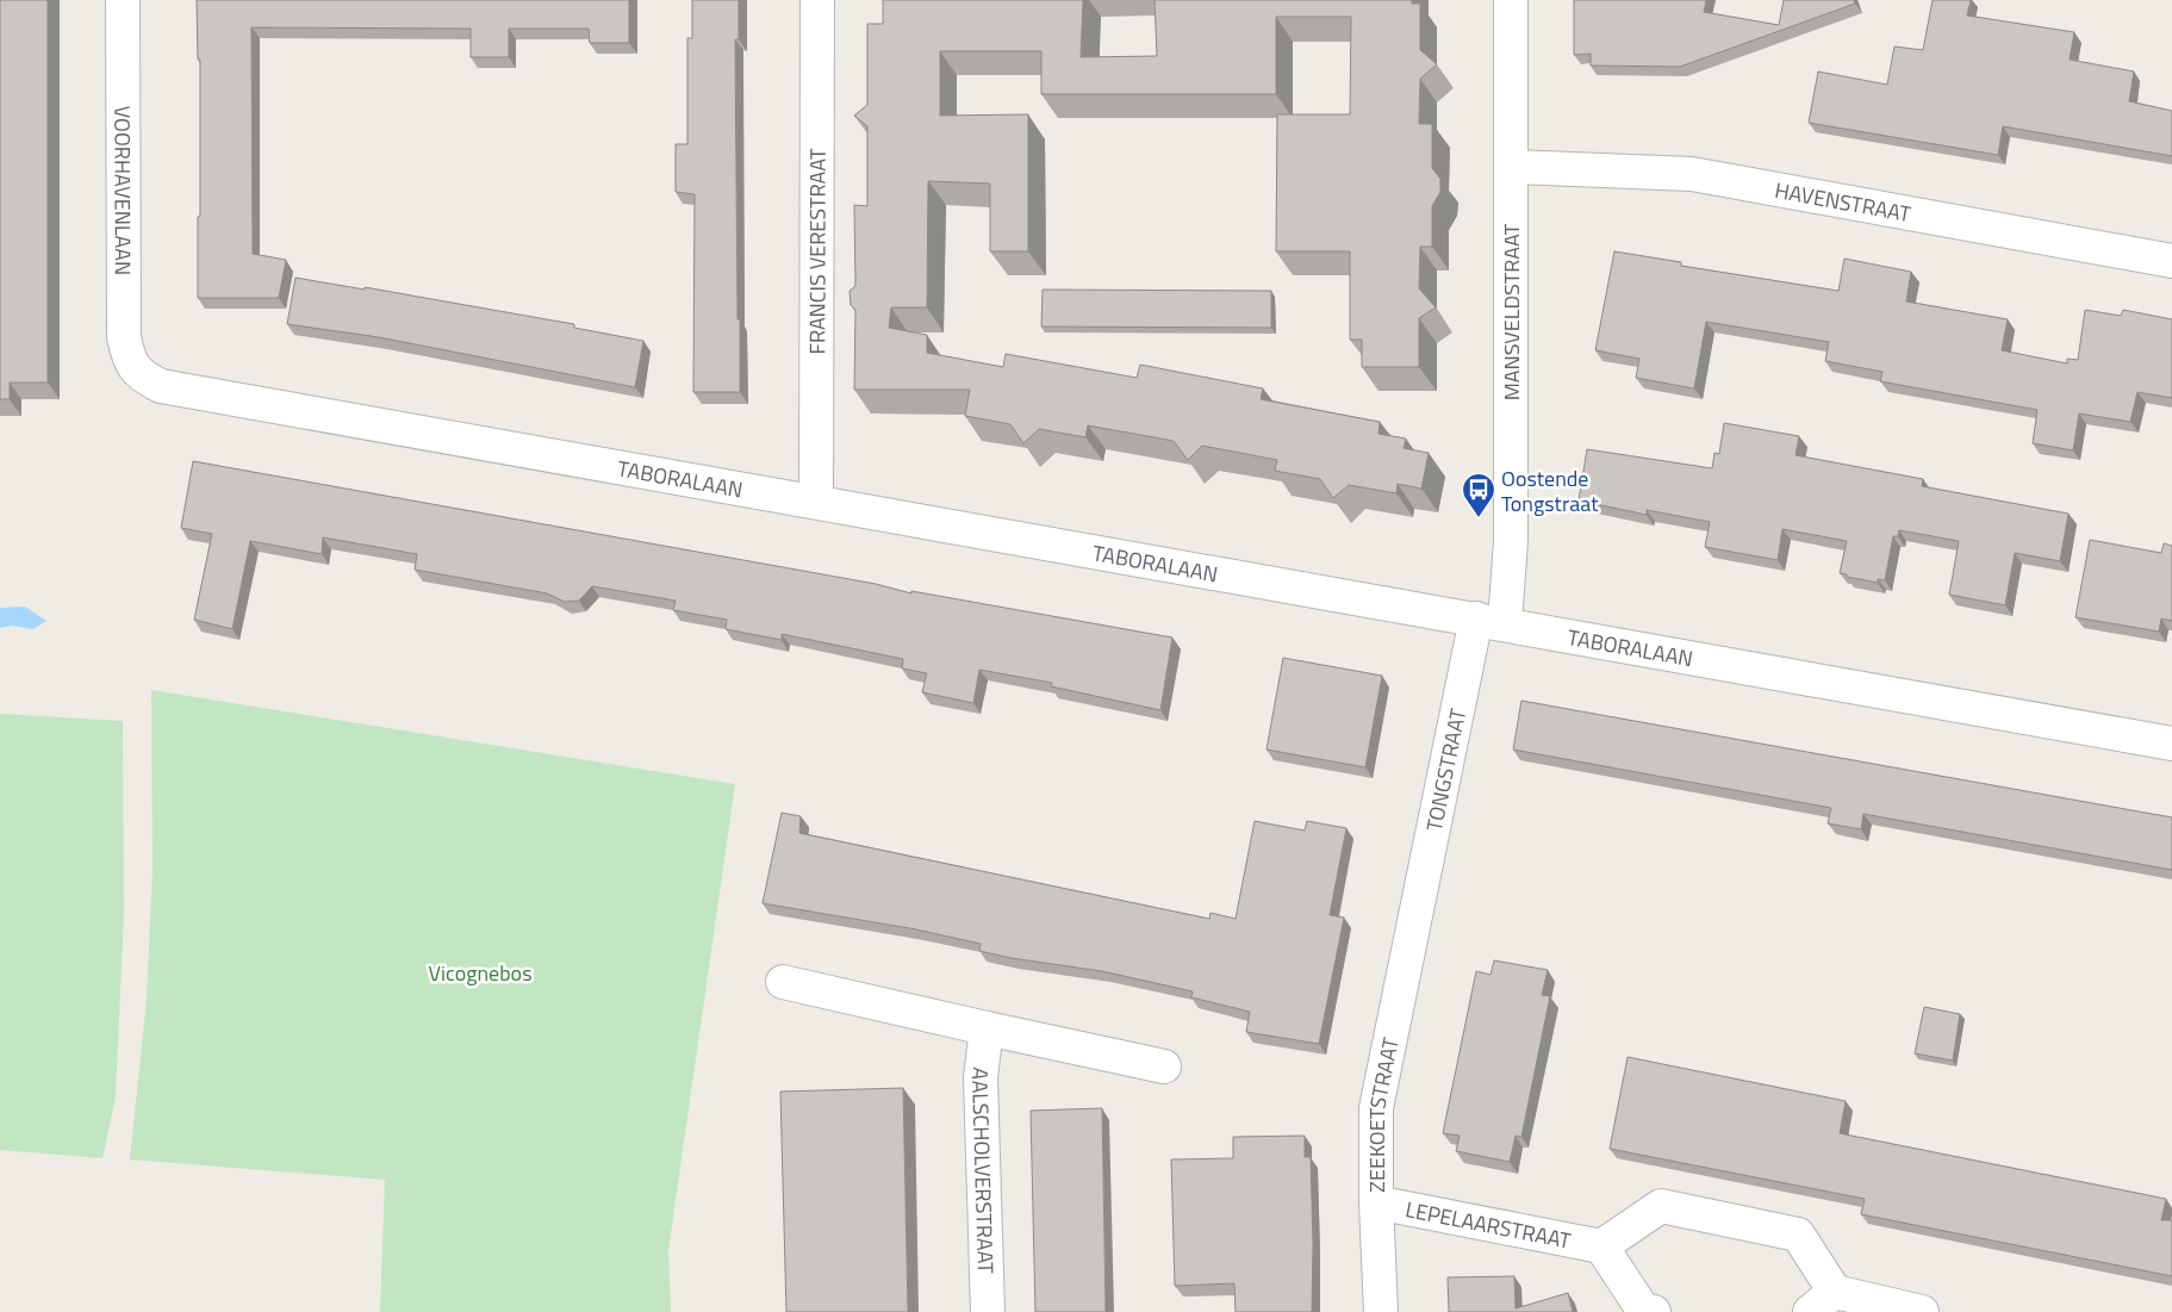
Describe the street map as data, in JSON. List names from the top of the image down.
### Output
{
  "streets": {
    "street": [
      "VOORHAVENLAAN",
      "HAVENSTRAAT",
      "FRANCIS VERESTRAAT",
      "MANSVELDSTRAAT",
      "TABORALAAN",
      "TONGSTRAAT",
      "ZEEKOETSTRAAT",
      "AALSCHOLVERSTRAAT",
      "LEPELAARSTRAAT"
    ]
  },
  "crossings": [
    ["VOORHAVENLAAN", "TABORALAAN"],
    ["HAVENSTRAAT", "MANSVELDSTRAAT"],
    ["FRANCIS VERESTRAAT", "TABORALAAN"],
    ["MANSVELDSTRAAT", "TABORALAAN"],
    ["MANSVELDSTRAAT", "TONGSTRAAT"],
    ["TABORALAAN", "TONGSTRAAT"],
    ["TONGSTRAAT", "ZEEKOETSTRAAT"],
    ["ZEEKOETSTRAAT", "LEPELAARSTRAAT"]
  ],
  "parks": ["Vicognebos"],
  "places": {
    "bus stop": ["Oostende Tongstraat"]
  }
}
